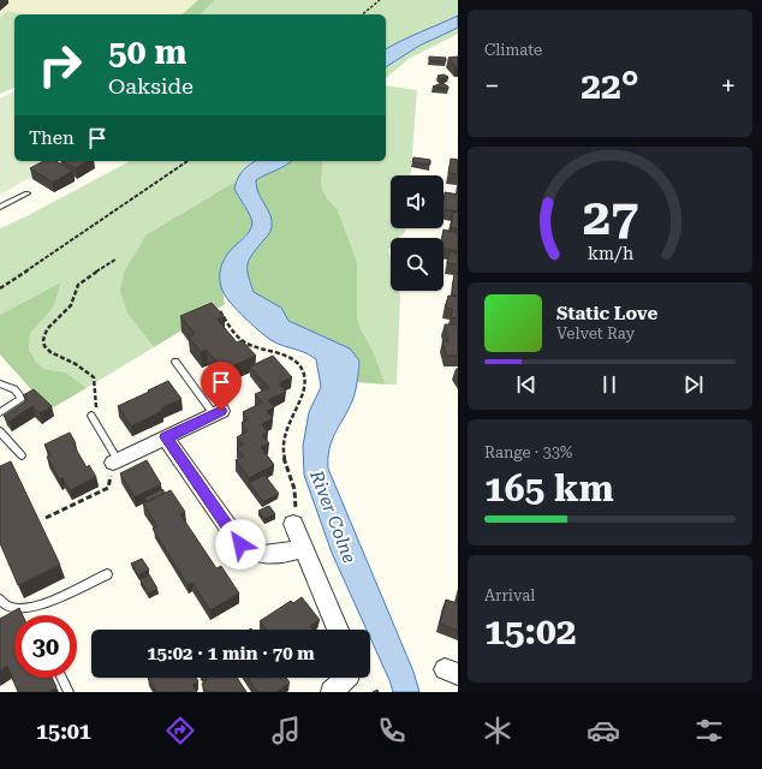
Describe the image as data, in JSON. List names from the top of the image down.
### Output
{
  "water": ["River Colne"],
  "page": {
    "tile": [
      "Climate",
      ["Range · 33%", "165 km"],
      ["Arrival", "15:02"]
    ],
    "turn": ["50 m", "Oakside"],
    "heat": ["−", "22°", "+"],
    "then": "Then",
    "song": ["Static Love", "Velvet Ray"],
    "limit": "30",
    "trip": "15:02 · 1 min · 70 m",
    "tabs": "15:01",
    "gauge": ["27", "km/h"]
  }
}
